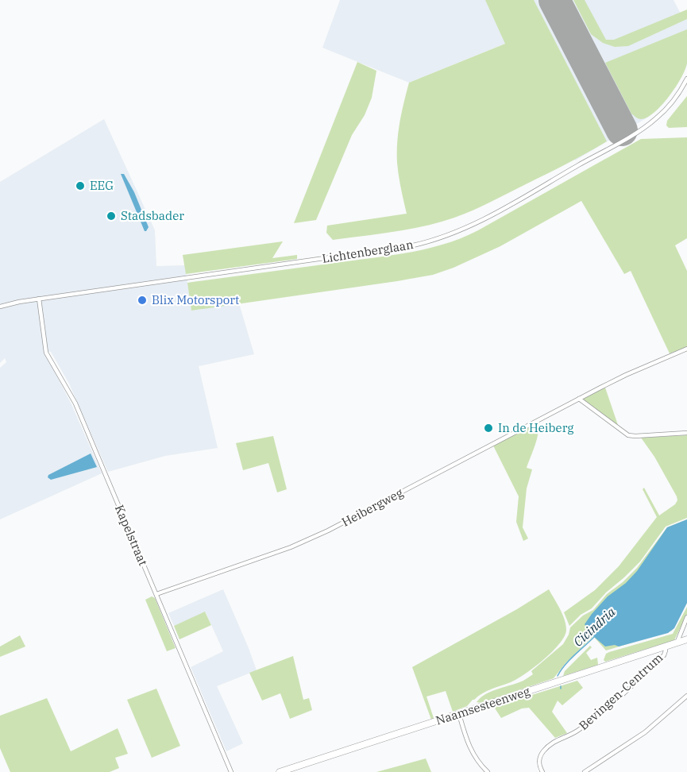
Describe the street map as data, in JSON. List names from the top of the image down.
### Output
{
  "streets": {
    "main road": ["Naamsesteenweg"],
    "street": [
      "Lichtenberglaan",
      "Heibergweg",
      "Kapelstraat",
      "Bevingen-Centrum"
    ]
  },
  "crossings": [
    ["Lichtenberglaan", "Kapelstraat"],
    ["Heibergweg", "Kapelstraat"],
    ["Bevingen-Centrum", "Naamsesteenweg"]
  ],
  "water": ["Cicindria"],
  "places": [
    "EEG",
    "Stadsbader",
    "Blix Motorsport",
    "In de Heiberg"
  ]
}
